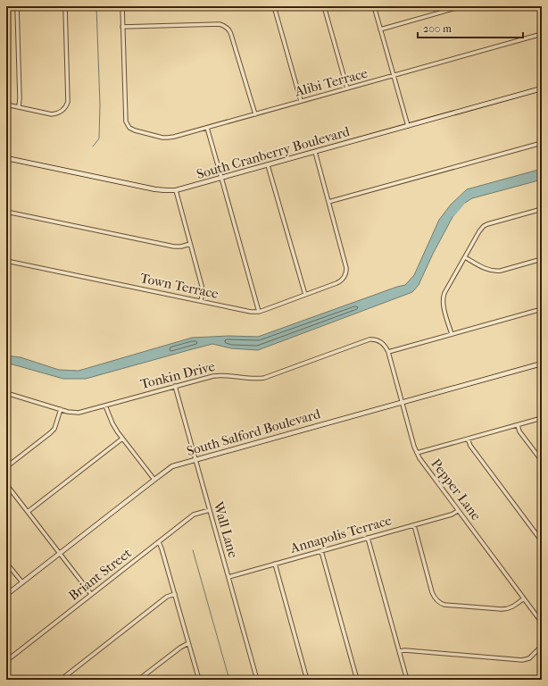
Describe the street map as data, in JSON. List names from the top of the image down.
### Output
{
  "streets": {
    "street": [
      "Alibi Terrace",
      "South Cranberry Boulevard",
      "Town Terrace",
      "Tonkin Drive",
      "South Salford Boulevard",
      "Pepper Lane",
      "Wall Lane",
      "Annapolis Terrace",
      "Briant Street"
    ]
  },
  "crossings": [
    ["Tonkin Drive", "Pepper Lane"],
    ["Tonkin Drive", "Wall Lane"],
    ["South Salford Boulevard", "Pepper Lane"],
    ["South Salford Boulevard", "Wall Lane"],
    ["Pepper Lane", "Annapolis Terrace"],
    ["Wall Lane", "Annapolis Terrace"],
    ["Wall Lane", "Briant Street"]
  ],
  "scale_bar": "200 m"
}
